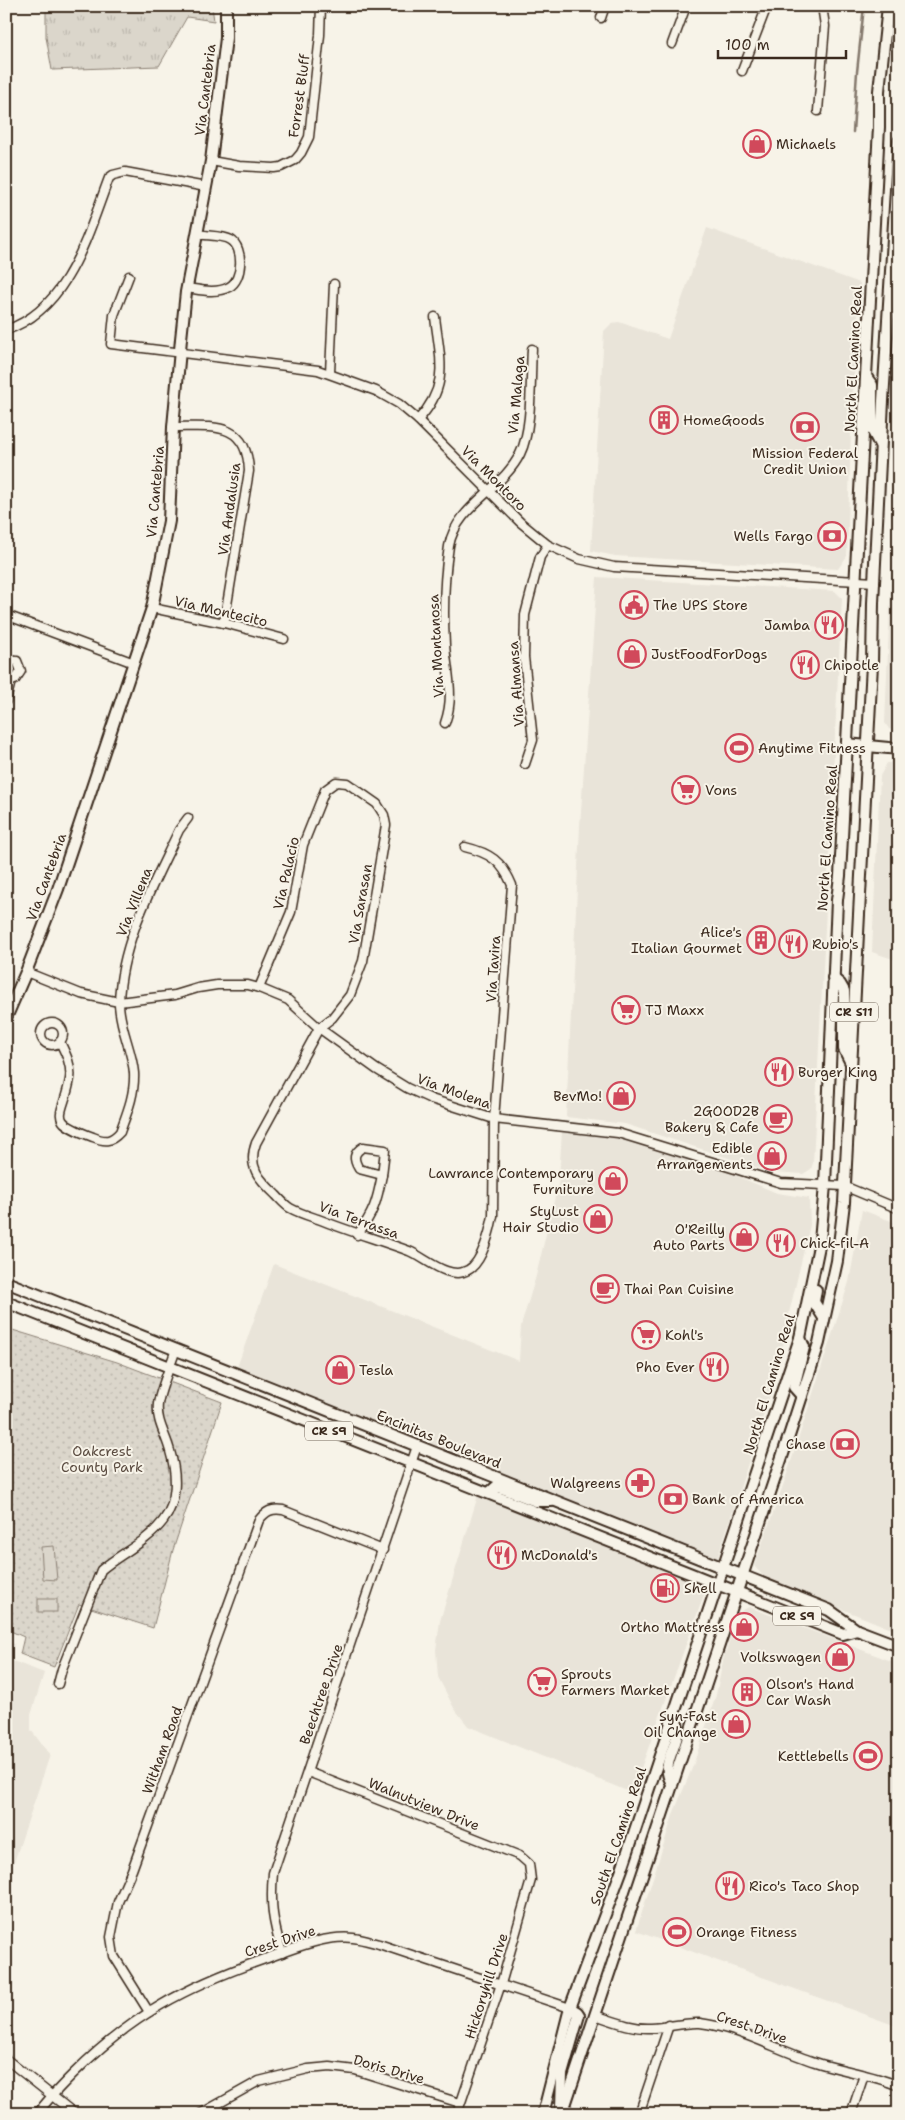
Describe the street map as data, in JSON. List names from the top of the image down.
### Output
{
  "streets": {
    "main road": [
      "Via Cantebria",
      "North El Camino Real",
      "CR S11",
      "CR S9",
      "Encinitas Boulevard",
      "South El Camino Real"
    ],
    "street": [
      "Forrest Bluff",
      "Via Malaga",
      "Via Montoro",
      "Via Andalusia",
      "Via Montecito",
      "Via Montanosa",
      "Via Almansa",
      "Via Palacio",
      "Via Villena",
      "Via Sarasan",
      "Via Tavira",
      "Via Molena",
      "Via Terrassa",
      "Beechtree Drive",
      "Witham Road",
      "Walnutview Drive",
      "Crest Drive",
      "Hickoryhill Drive",
      "Doris Drive"
    ]
  },
  "crossings": [
    ["Via Cantebria", "Forrest Bluff"],
    ["Via Cantebria", "Via Montoro"],
    ["Via Cantebria", "Via Andalusia"],
    ["Via Cantebria", "Via Montecito"],
    ["Via Cantebria", "Via Molena"],
    ["North El Camino Real", "Via Montoro"],
    ["North El Camino Real", "Via Molena"],
    ["North El Camino Real", "Encinitas Boulevard"],
    ["North El Camino Real", "South El Camino Real"],
    ["Via Malaga", "Via Montoro"],
    ["Via Malaga", "Via Montanosa"],
    ["Via Montoro", "Via Montanosa"],
    ["Via Montoro", "Via Almansa"],
    ["Via Montoro", "CR S11"],
    ["Via Andalusia", "Via Montecito"],
    ["Via Palacio", "Via Sarasan"],
    ["Via Palacio", "Via Molena"],
    ["Via Villena", "Via Molena"],
    ["Via Sarasan", "Via Molena"],
    ["Via Sarasan", "Via Terrassa"],
    ["Via Tavira", "Via Molena"],
    ["Via Tavira", "Via Terrassa"],
    ["CR S11", "Via Molena"],
    ["CR S11", "Encinitas Boulevard"],
    ["Via Molena", "Via Terrassa"],
    ["Encinitas Boulevard", "Beechtree Drive"],
    ["Encinitas Boulevard", "South El Camino Real"],
    ["Beechtree Drive", "Witham Road"],
    ["Beechtree Drive", "Walnutview Drive"],
    ["Beechtree Drive", "Crest Drive"],
    ["Witham Road", "Crest Drive"],
    ["Walnutview Drive", "Hickoryhill Drive"],
    ["South El Camino Real", "Crest Drive"],
    ["Crest Drive", "Hickoryhill Drive"],
    ["Hickoryhill Drive", "Doris Drive"]
  ],
  "parks": ["Oakcrest County Park"],
  "places": {
    "shop": [
      "Michaels",
      "JustFoodForDogs",
      "BevMo!",
      "Edible Arrangements",
      "Lawrance Contemporary Furniture",
      "StyLust Hair Studio",
      "O'Reilly Auto Parts",
      "Tesla",
      "Ortho Mattress",
      "Volkswagen",
      "Syn-Fast Oil Change"
    ],
    "building": ["HomeGoods", "Alice's Italian Gourmet", "Olson's Hand Car Wash"],
    "bank": [
      "Mission Federal Credit Union",
      "Wells Fargo",
      "Chase",
      "Bank of America"
    ],
    "public building": ["The UPS Store"],
    "restaurant": [
      "Jamba",
      "Chipotle",
      "Rubio's",
      "Burger King",
      "Chick-fil-A",
      "Pho Ever",
      "McDonald's",
      "Rico's Taco Shop"
    ],
    "sports": ["Anytime Fitness", "Kettlebells", "Orange Fitness"],
    "supermarket": [
      "Vons",
      "TJ Maxx",
      "Kohl's",
      "Sprouts Farmers Market"
    ],
    "cafe": ["2GOOD2B Bakery & Cafe", "Thai Pan Cuisine"],
    "pharmacy": ["Walgreens"],
    "fuel station": ["Shell"]
  },
  "scale_bar": "100 m"
}
